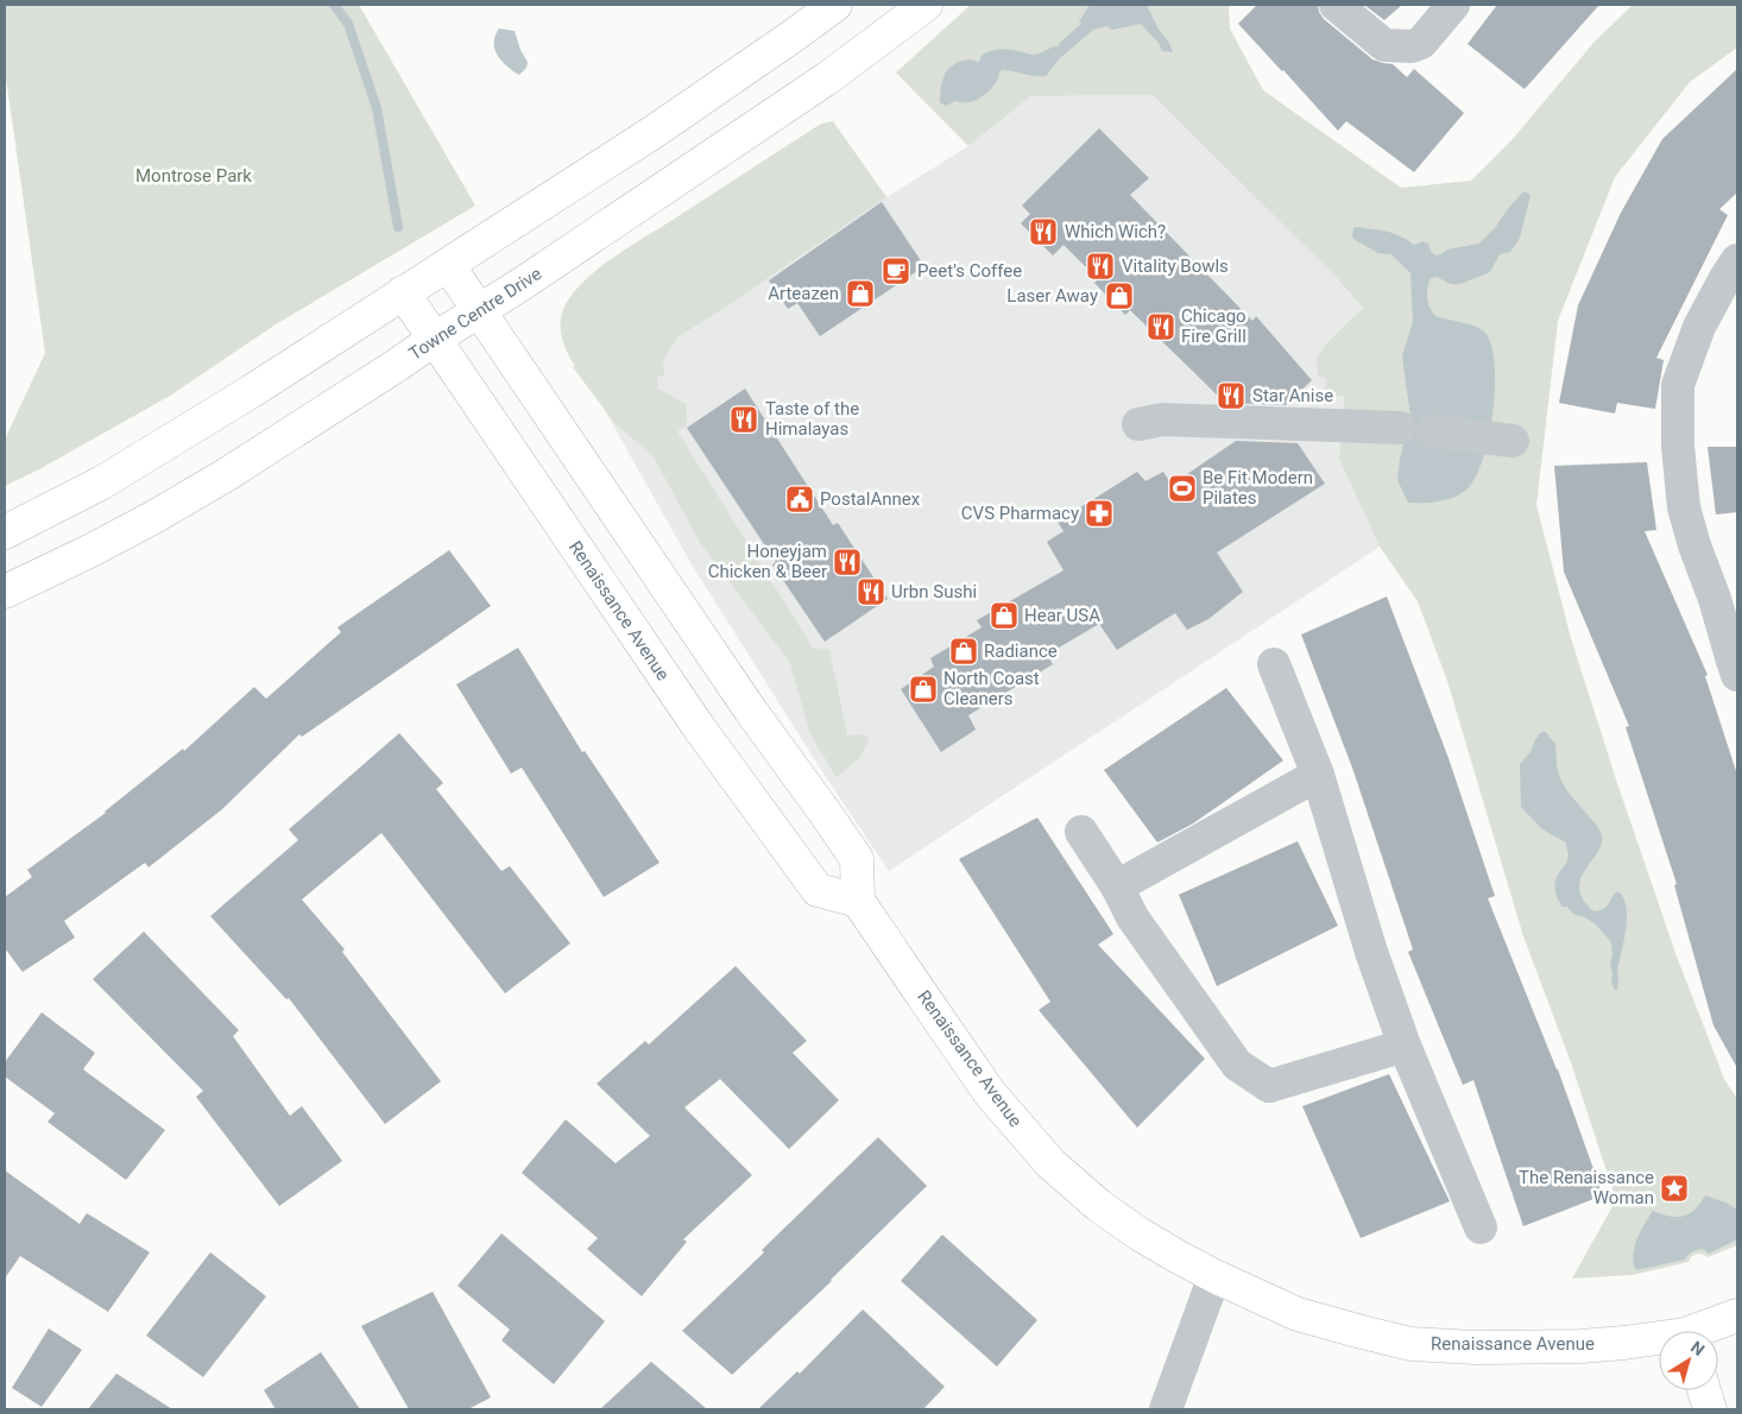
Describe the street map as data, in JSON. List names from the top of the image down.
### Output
{
  "streets": {
    "street": ["Towne Centre Drive", "Renaissance Avenue"]
  },
  "crossings": [
    ["Towne Centre Drive", "Renaissance Avenue"]
  ],
  "parks": ["Montrose Park"],
  "places": {
    "restaurant": [
      "Which Wich?",
      "Vitality Bowls",
      "Chicago Fire Grill",
      "Star Anise",
      "Taste of the Himalayas",
      "Honeyjam Chicken & Beer",
      "Urbn Sushi"
    ],
    "cafe": ["Peet's Coffee"],
    "shop": [
      "Arteazen",
      "Laser Away",
      "Hear USA",
      "Radiance",
      "North Coast Cleaners"
    ],
    "sports": ["Be Fit Modern Pilates"],
    "public building": ["PostalAnnex"],
    "pharmacy": ["CVS Pharmacy"],
    "place": ["The Renaissance Woman"]
  },
  "north": "top right"
}
